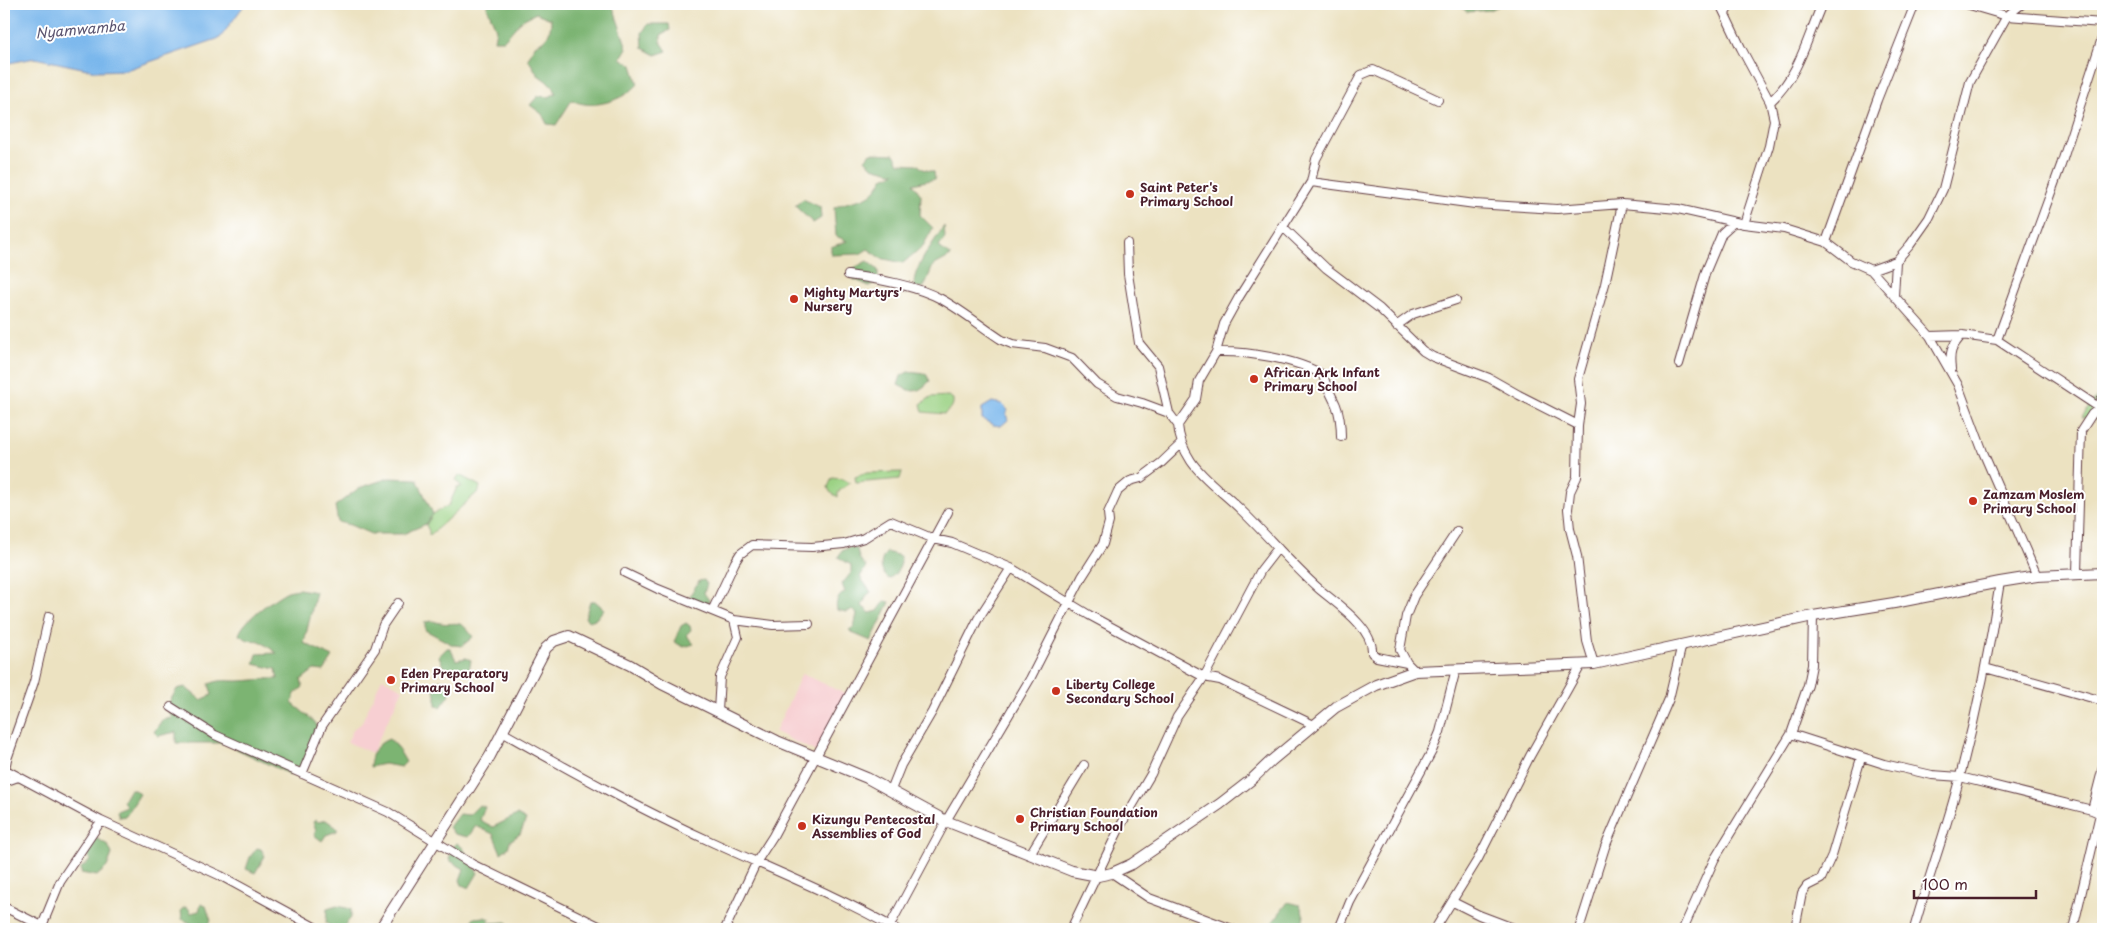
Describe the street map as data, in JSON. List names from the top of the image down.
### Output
{
  "water": ["Nyamwamba"],
  "places": [
    "Saint Peter's Primary School",
    "Mighty Martyrs' Nursery",
    "African Ark Infant Primary School",
    "Zamzam Moslem Primary School",
    "Eden Preparatory Primary School",
    "Liberty College Secondary School",
    "Christian Foundation Primary School",
    "Kizungu Pentecostal Assemblies of God"
  ],
  "scale_bar": "100 m"
}
